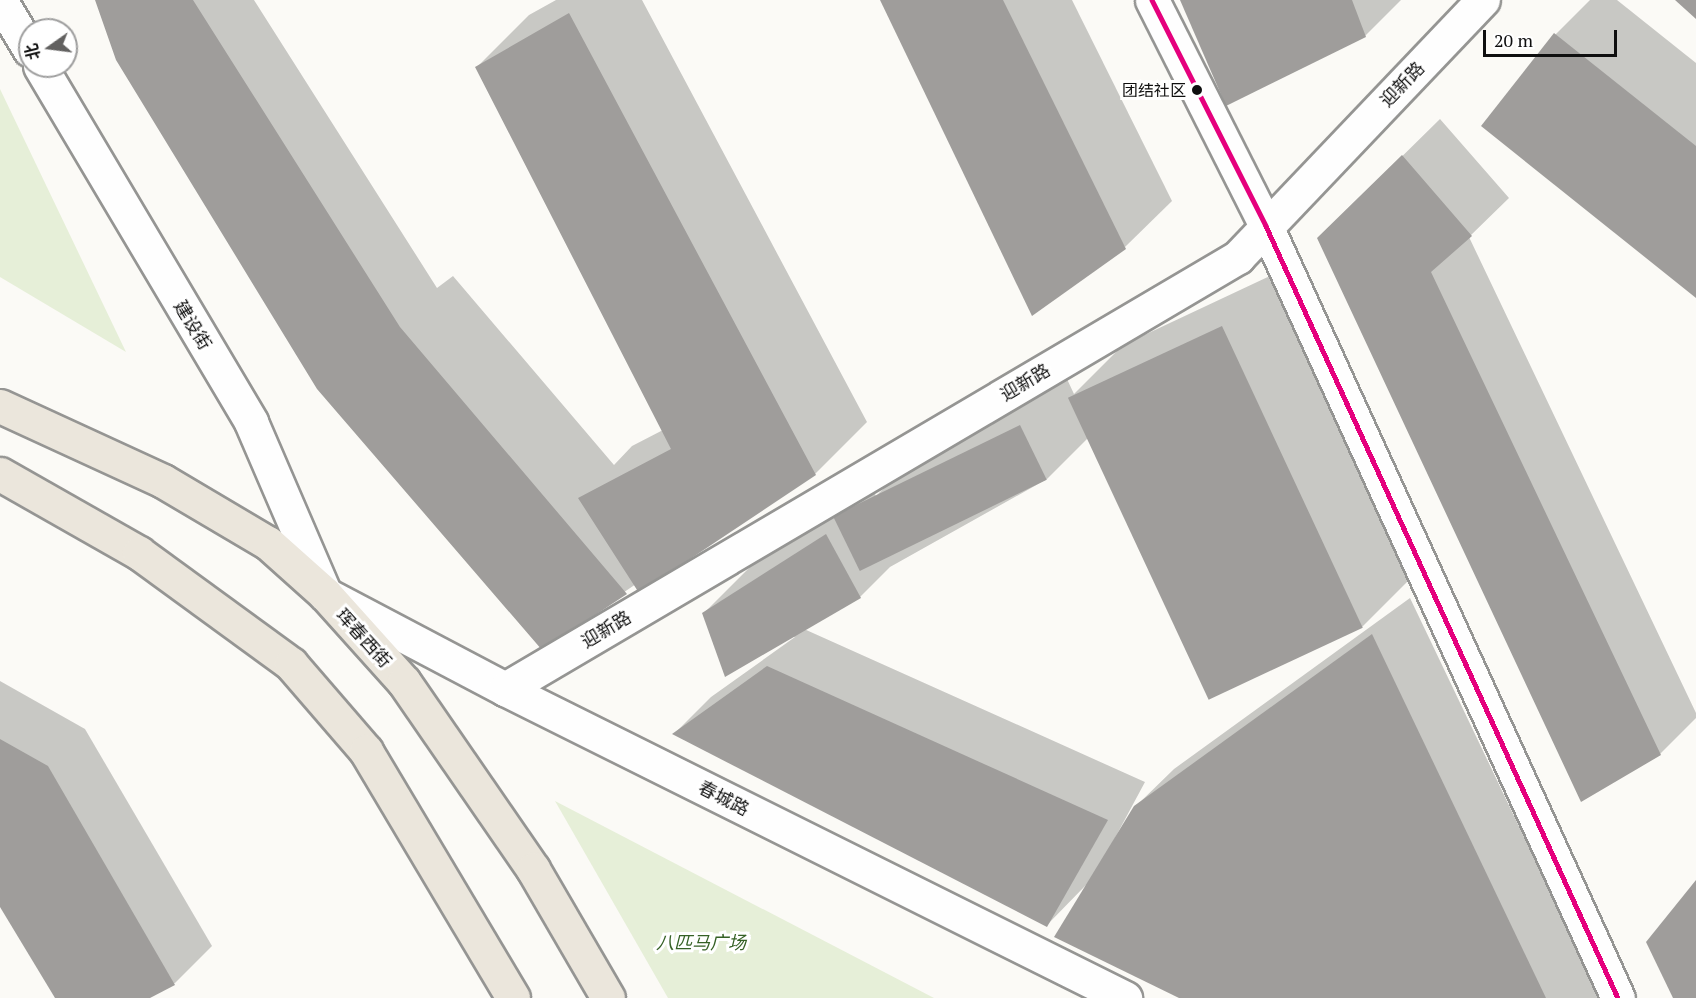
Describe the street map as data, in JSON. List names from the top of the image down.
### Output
{
  "streets": {
    "main road": ["珲春西街"],
    "street": ["迎新路", "建设街", "春城路"]
  },
  "crossings": [
    ["迎新路", "春城路"],
    ["建设街", "珲春西街"],
    ["建设街", "春城路"],
    ["珲春西街", "春城路"]
  ],
  "parks": ["八匹马广场"],
  "places": ["团结社区"],
  "scale_bar": "20 m",
  "north": "left"
}
